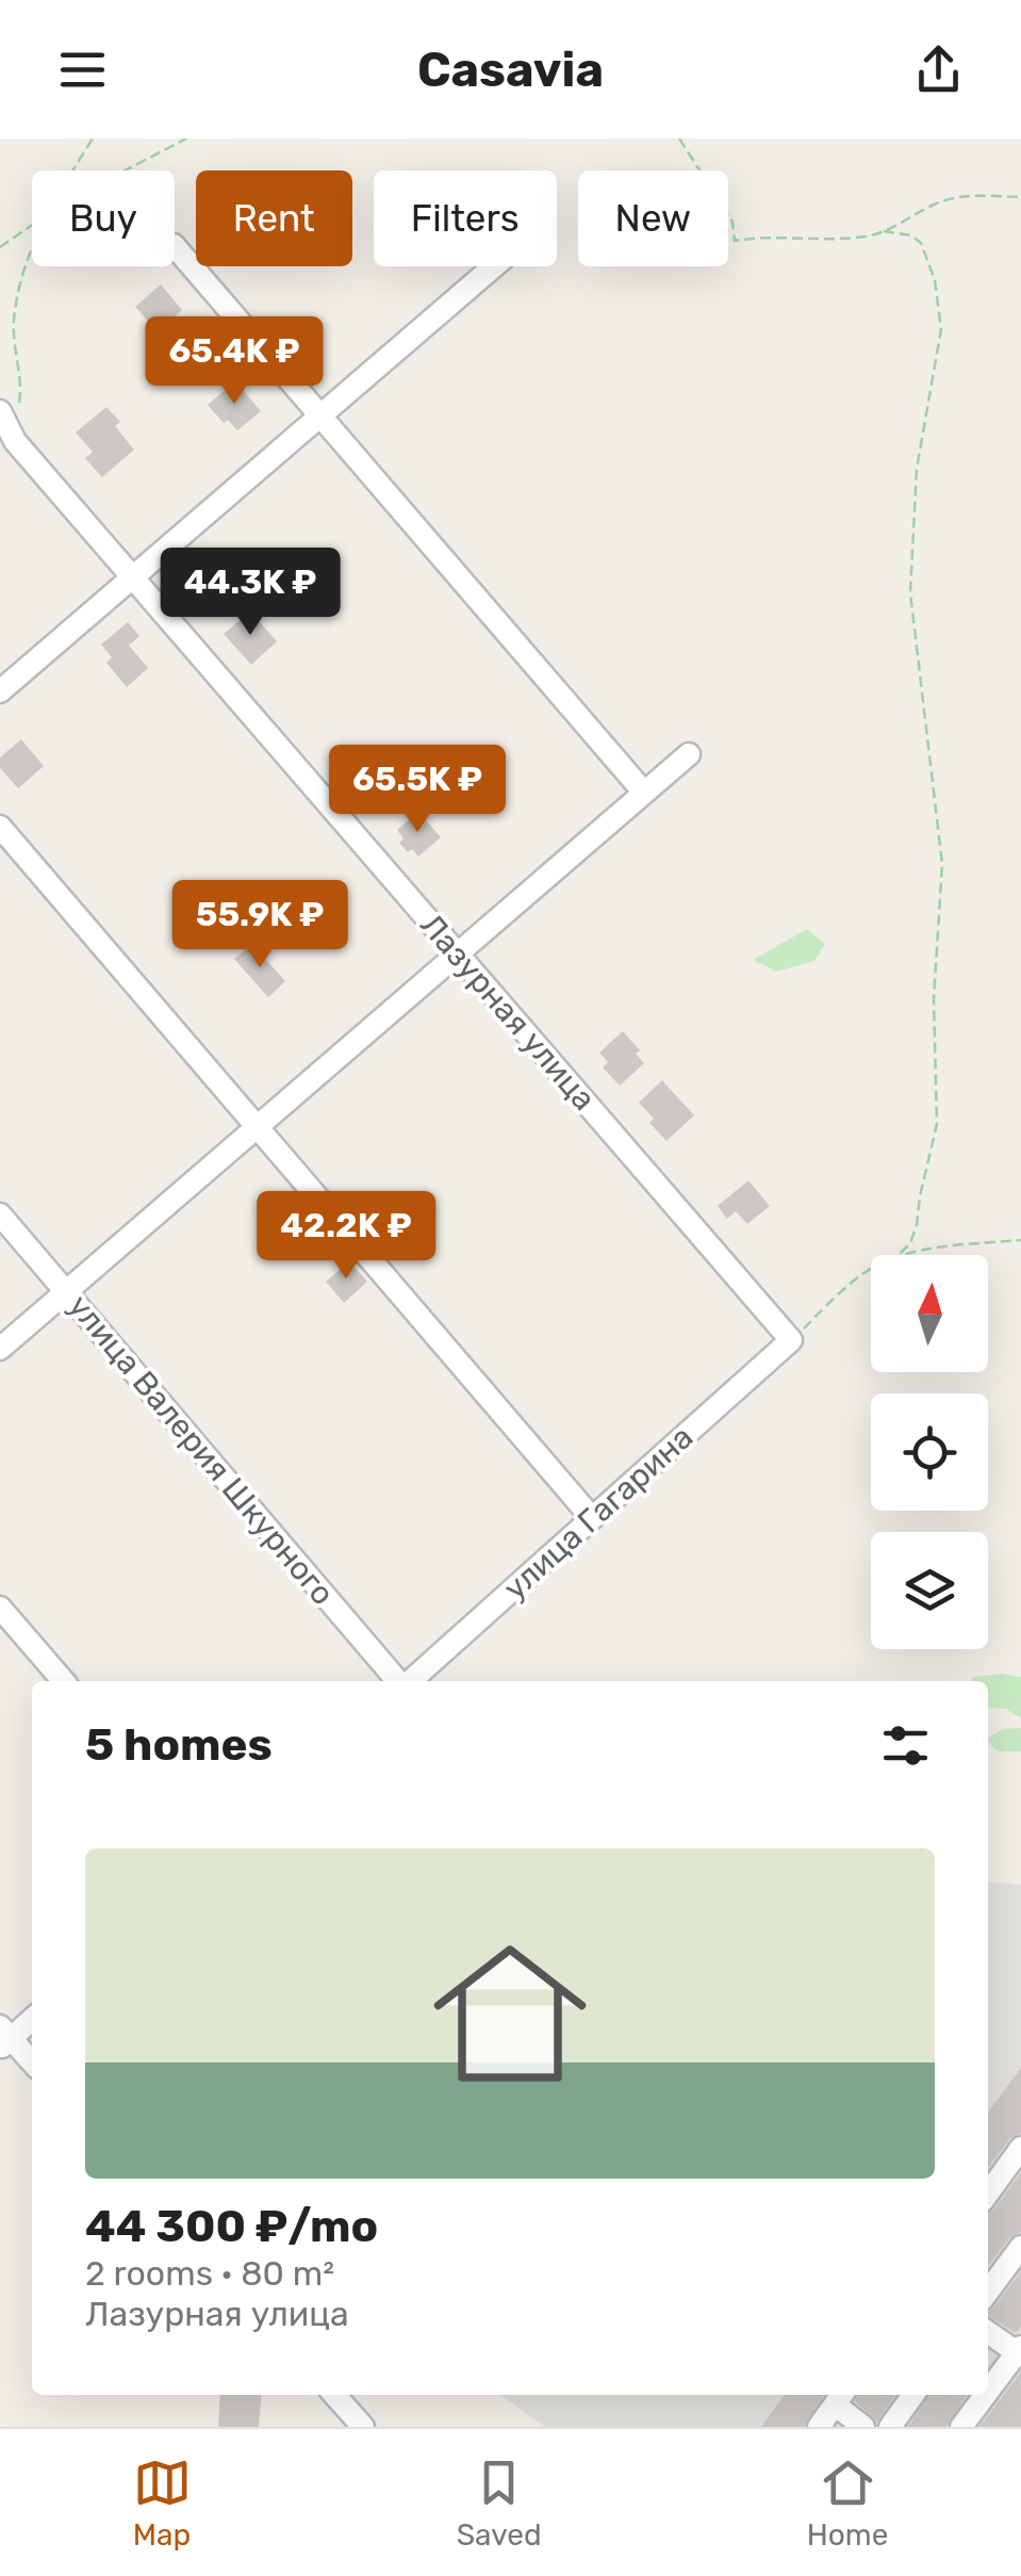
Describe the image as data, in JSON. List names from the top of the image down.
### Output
{
  "streets": {
    "street": ["Лазурная улица", "улица Валерия Шкурного", "улица Гагарина"]
  },
  "crossings": [
    ["Лазурная улица", "улица Гагарина"]
  ],
  "north": "top",
  "page": {
    "header": "Casavia",
    "chip": [
      "Buy",
      "Rent",
      "Filters",
      "New"
    ],
    "price": [
      "65.4K ₽",
      "44.3K ₽",
      "65.5K ₽",
      "55.9K ₽",
      "42.2K ₽"
    ],
    "heading": "5 homes",
    "list": [
      {
        "name": "44 300 ₽/mo",
        "note": "2 rooms · 80 m² · Лазурная улица"
      }
    ],
    "tabs": ["Map", "Saved", "Home"]
  }
}
